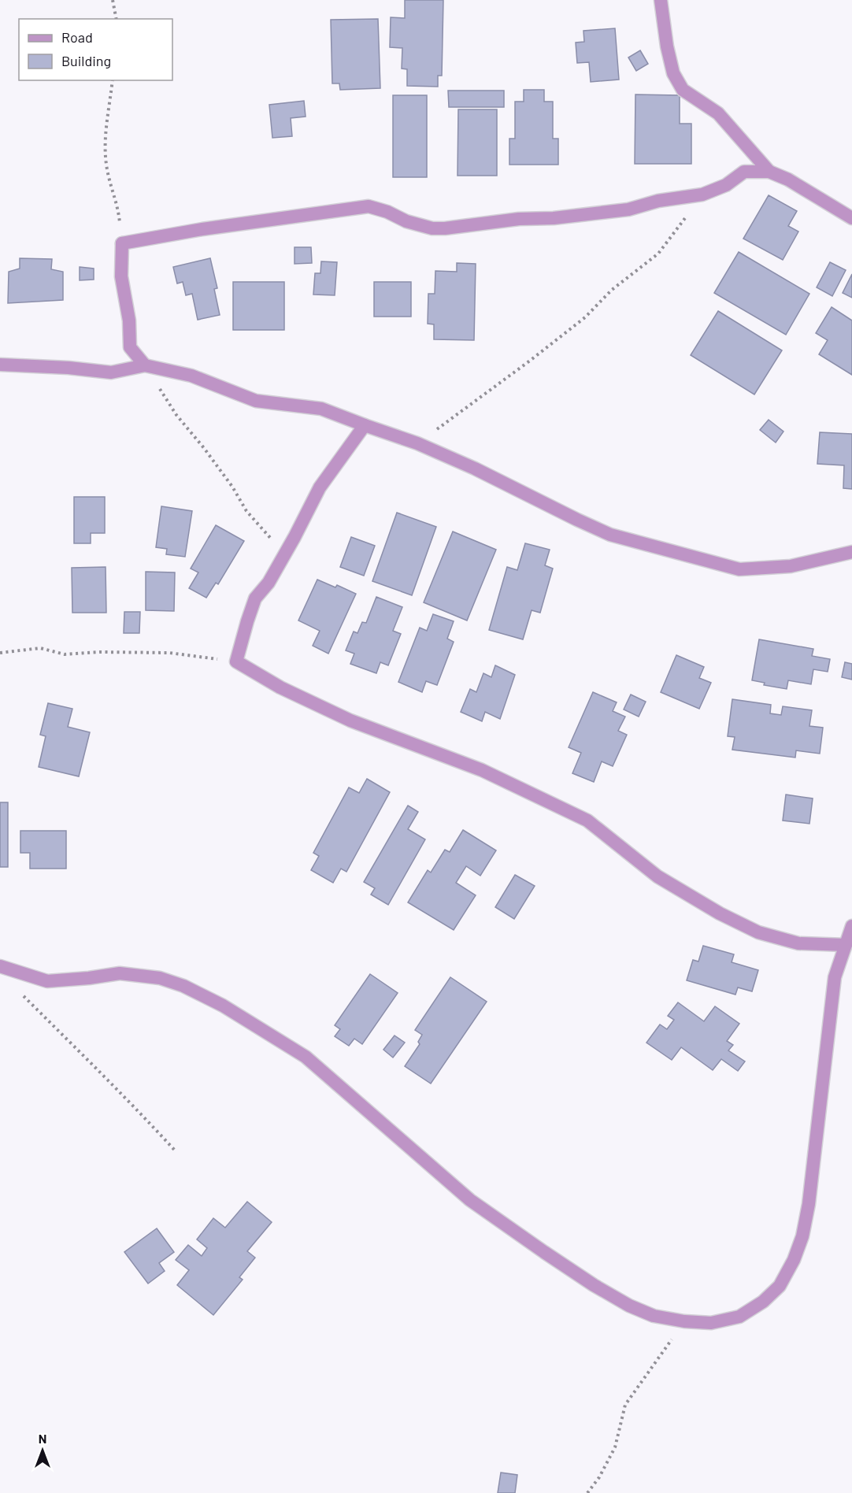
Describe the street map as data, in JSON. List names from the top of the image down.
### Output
{
  "legend": ["Road", "Building"],
  "north": "top"
}
